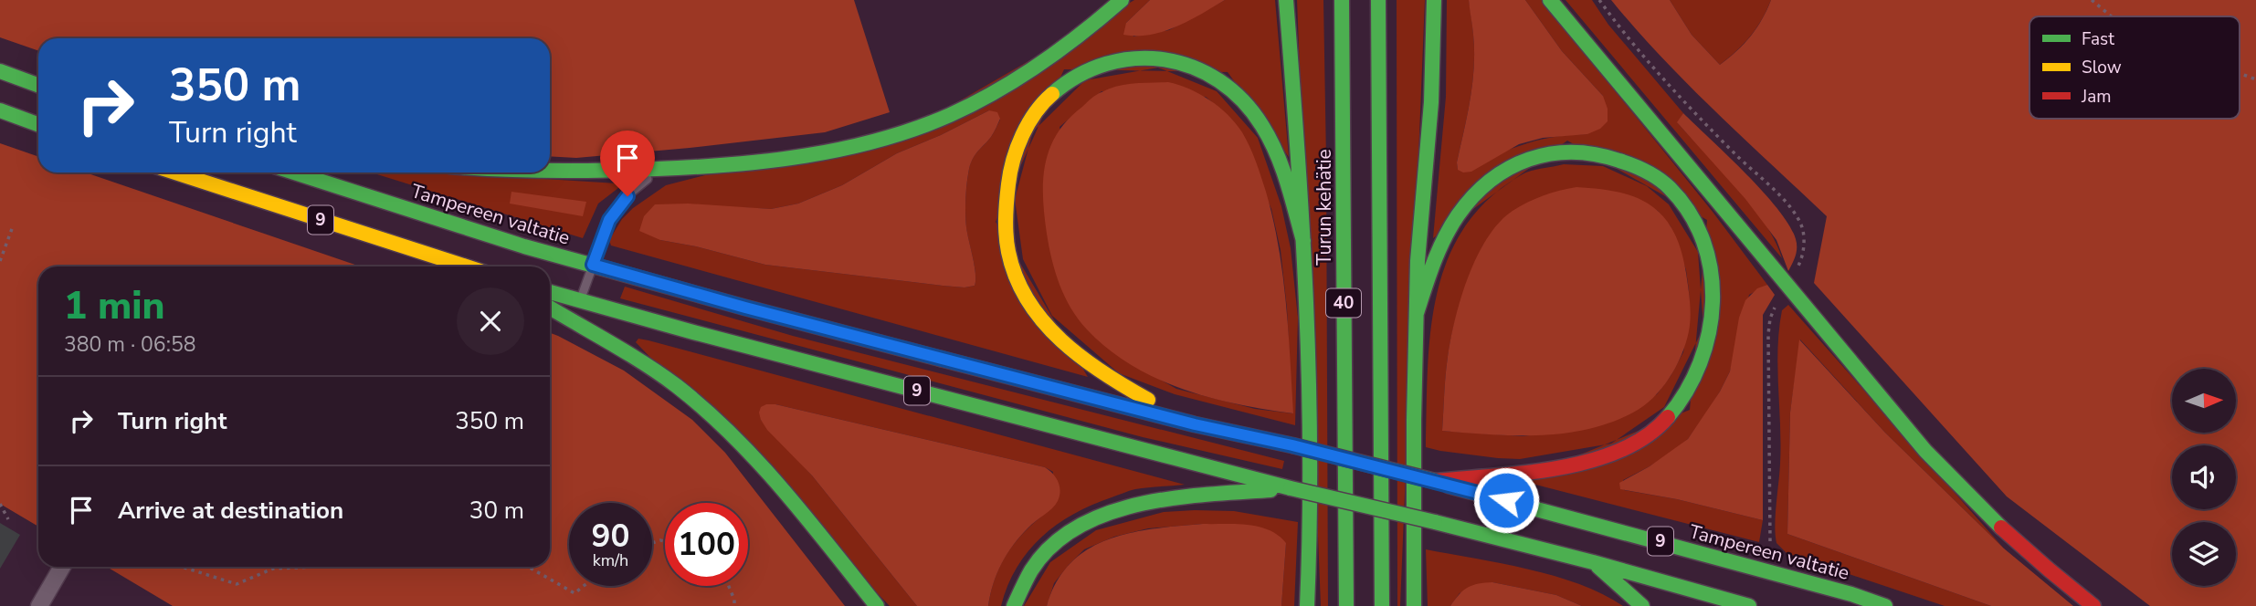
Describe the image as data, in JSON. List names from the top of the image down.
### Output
{
  "streets": {
    "highway": [
      "Turun kehätie",
      "Tampereen valtatie",
      "9",
      "40"
    ]
  },
  "legend": ["Fast", "Slow", "Jam"],
  "north": "right",
  "page": {
    "turn": ["350 m", "Turn right"],
    "heading": ["1 min", "380 m · 06:58"],
    "list": [
      {
        "name": "Turn right",
        "value": "350 m"
      },
      {
        "name": "Arrive at destination",
        "value": "30 m"
      }
    ],
    "speed": "90 km/h",
    "limit": "100"
  }
}
